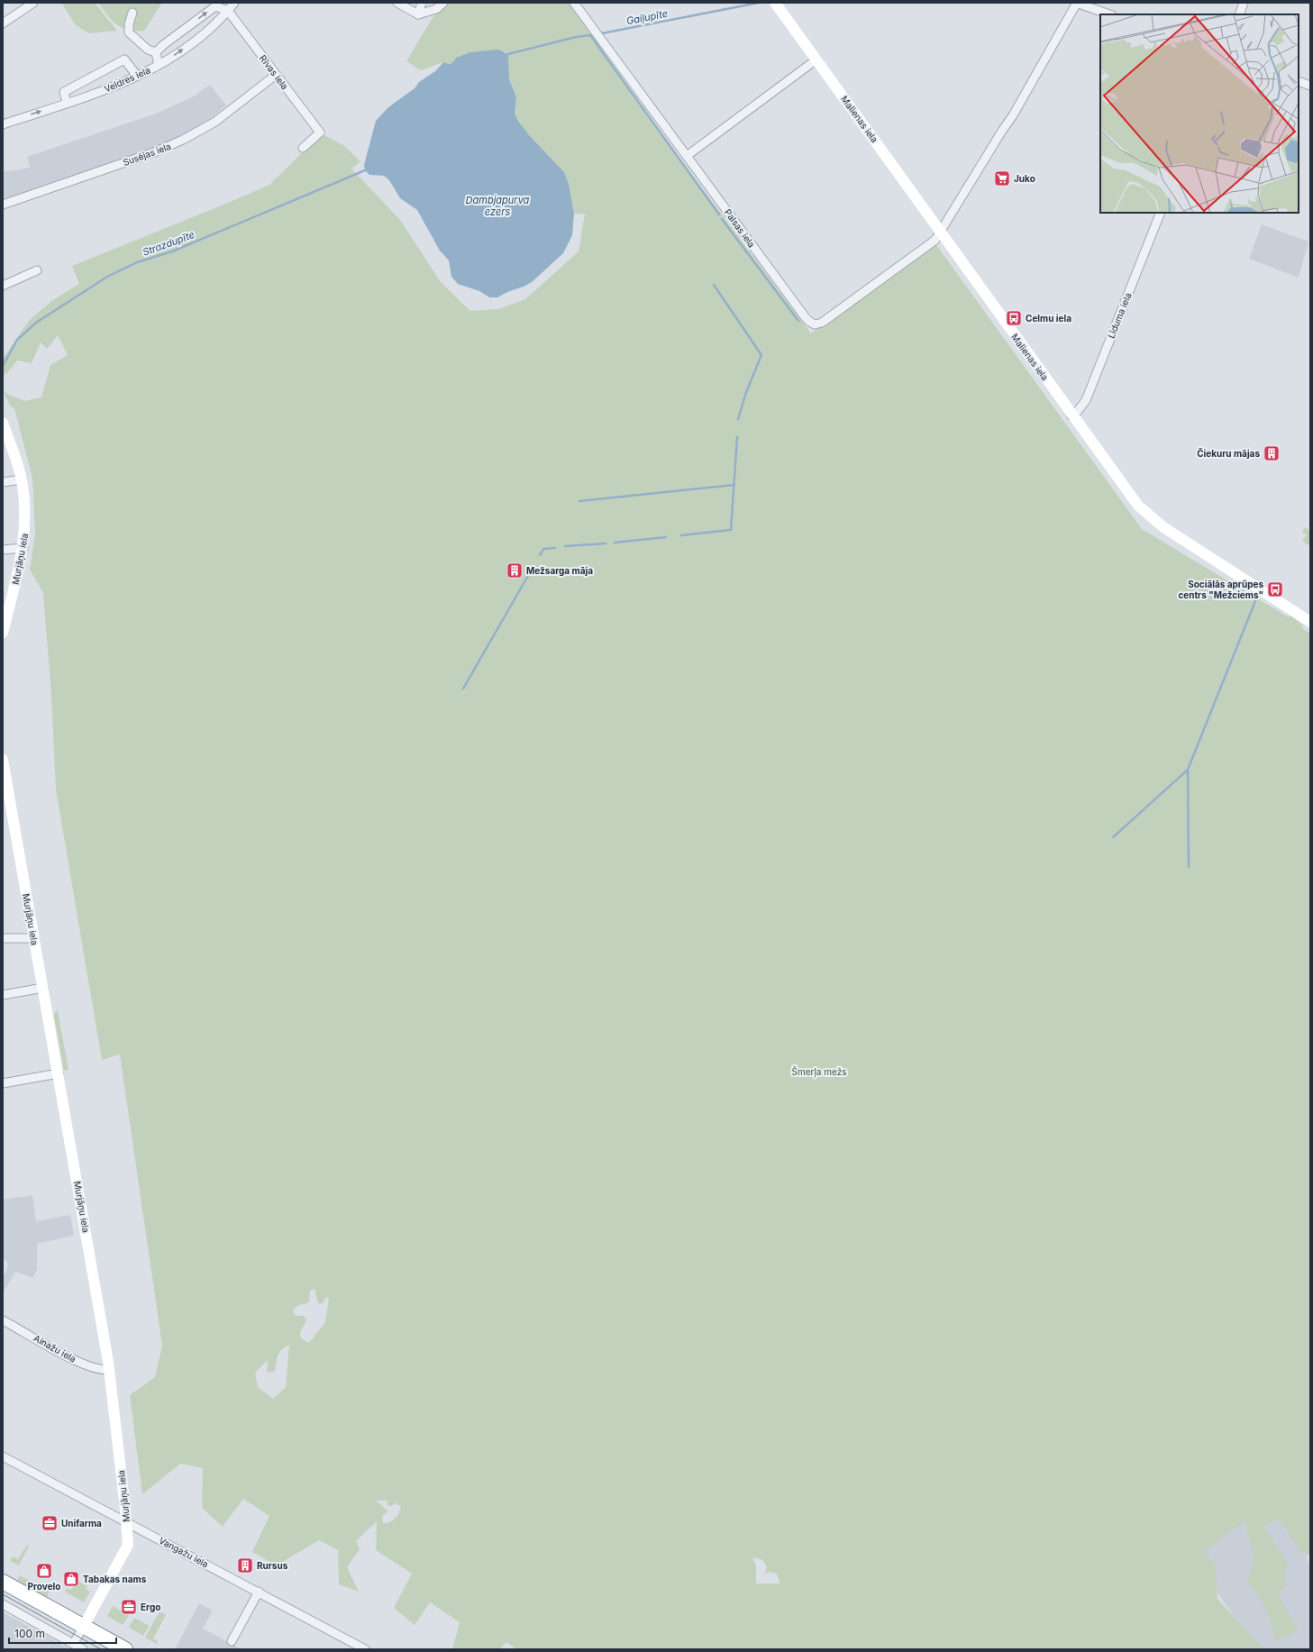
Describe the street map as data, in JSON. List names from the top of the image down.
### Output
{
  "streets": {
    "street": [
      "Rīvas iela",
      "Veldres iela",
      "Malienas iela",
      "Susējas iela",
      "Palsas iela",
      "Līduma iela",
      "Murjāņu iela",
      "Ainažu iela",
      "Vangažu iela"
    ]
  },
  "crossings": [
    ["Rīvas iela", "Veldres iela"],
    ["Rīvas iela", "Susējas iela"],
    ["Malienas iela", "Palsas iela"],
    ["Malienas iela", "Līduma iela"],
    ["Murjāņu iela", "Ainažu iela"],
    ["Murjāņu iela", "Vangažu iela"]
  ],
  "water": ["Gaiļupīte", "Dambjapurva ezers", "Strazdupīte"],
  "parks": ["Šmerļa mežs"],
  "places": {
    "supermarket": ["Juko"],
    "bus stop": ["Celmu iela", "Sociālās aprūpes centrs \"Mežciems\""],
    "building": ["Čiekuru mājas", "Mežsarga māja", "Rursus"],
    "office": ["Unifarma", "Ergo"],
    "shop": ["Provelo", "Tabakas nams"]
  },
  "scale_bar": "100 m"
}
